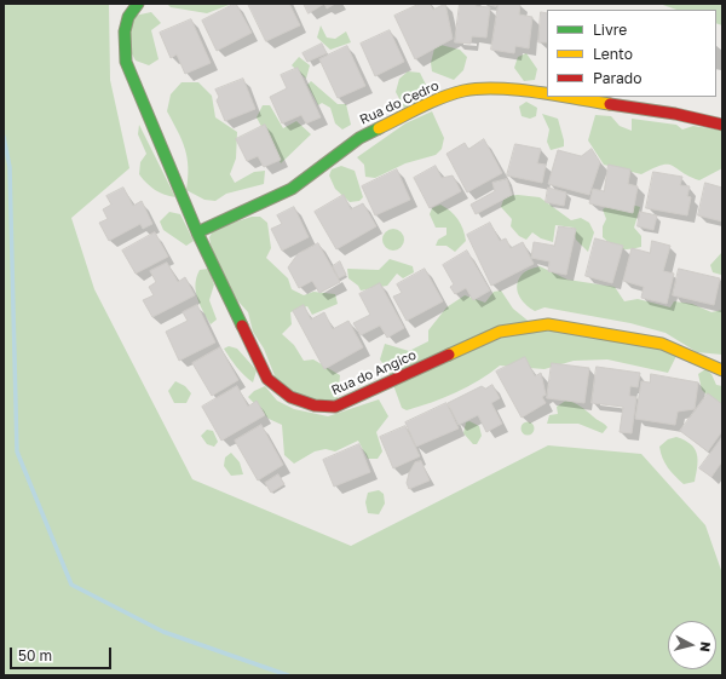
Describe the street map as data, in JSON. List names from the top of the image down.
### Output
{
  "streets": {
    "street": ["Rua do Cedro", "Rua do Angico"]
  },
  "crossings": [
    ["Rua do Cedro", "Rua do Angico"]
  ],
  "legend": ["Livre", "Lento", "Parado"],
  "scale_bar": "50 m",
  "north": "right"
}
